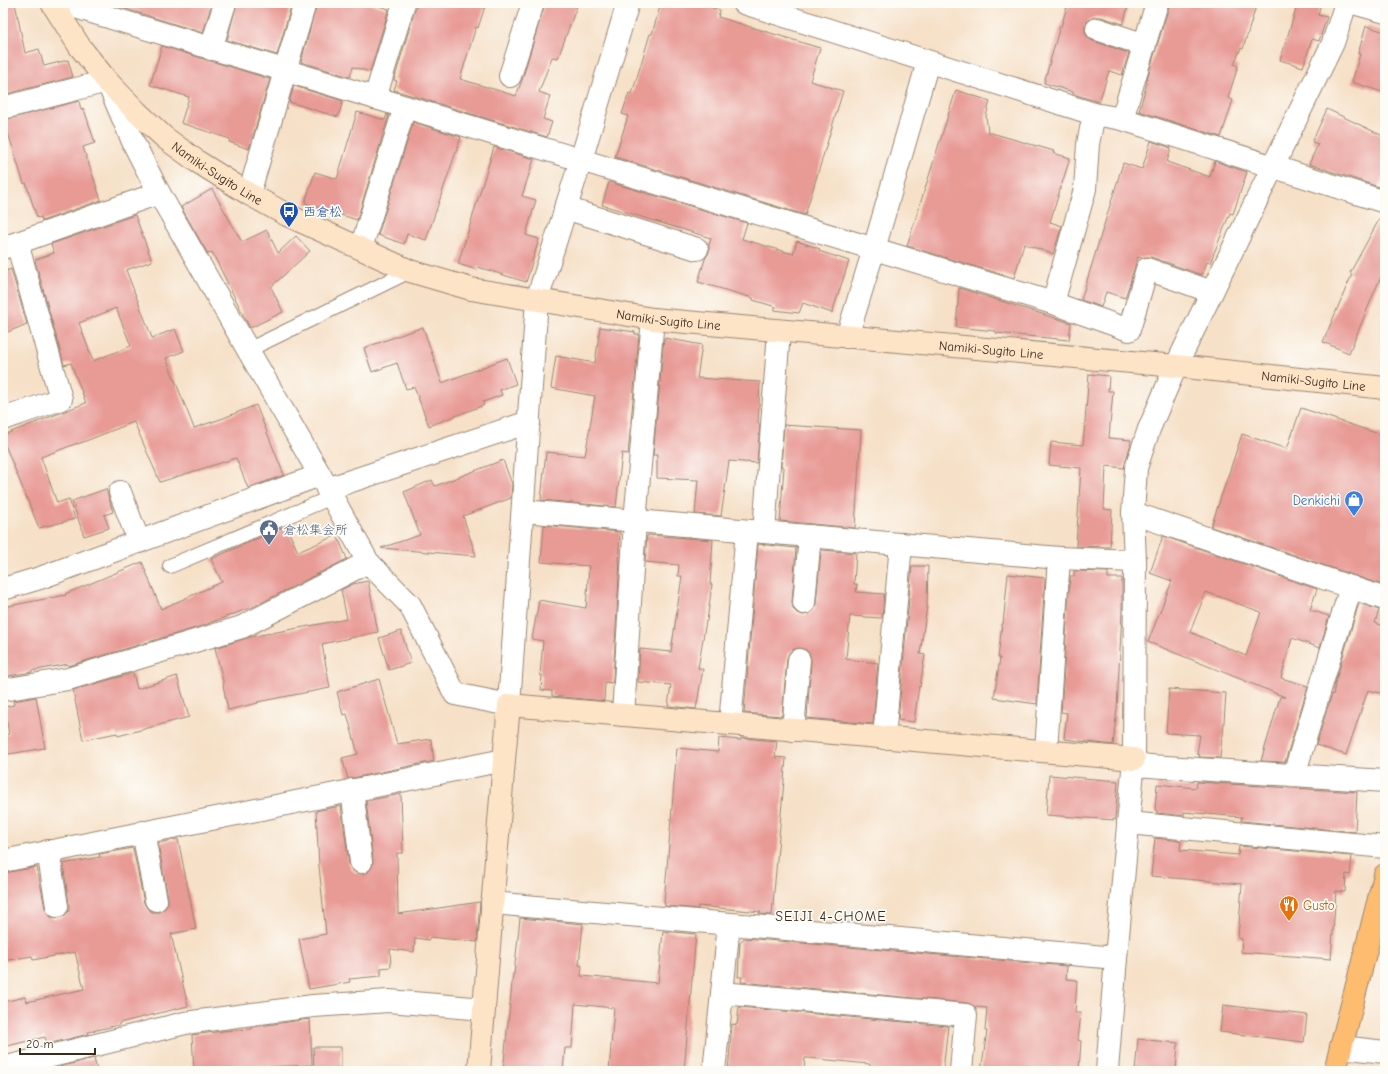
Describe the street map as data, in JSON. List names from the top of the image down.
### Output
{
  "streets": {
    "main road": ["Namiki-Sugito Line"]
  },
  "districts": ["SEIJI 4-CHOME"],
  "places": {
    "bus stop": ["西倉松"],
    "shop": ["Denkichi"],
    "public building": ["倉松集会所"],
    "restaurant": ["Gusto"]
  },
  "scale_bar": "20 m"
}
